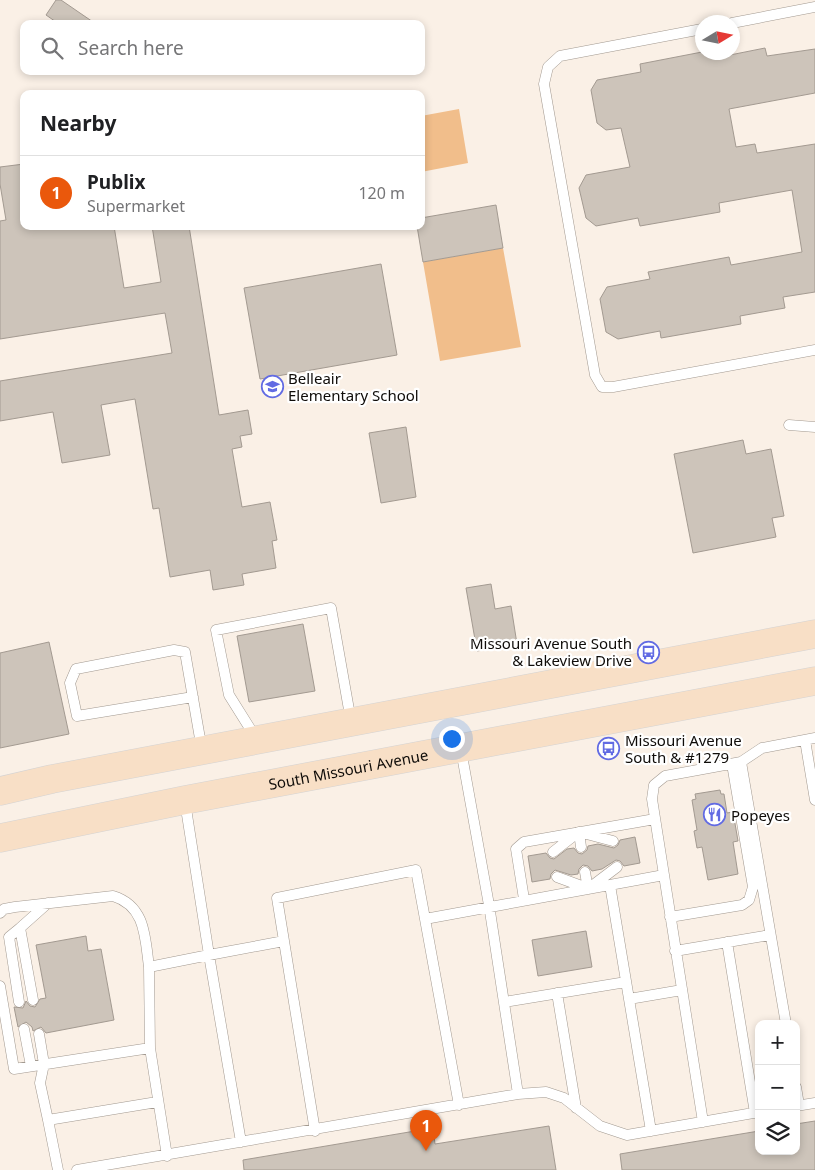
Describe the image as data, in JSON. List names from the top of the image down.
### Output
{
  "streets": {
    "main road": ["South Missouri Avenue"]
  },
  "places": {
    "school or university": ["Belleair Elementary School"],
    "bus stop": ["Missouri Avenue South & Lakeview Drive", "Missouri Avenue South & #1279"],
    "restaurant": ["Popeyes"]
  },
  "north": "right",
  "page": {
    "search": "Search here",
    "heading": "Nearby",
    "list": [
      {
        "mark": "1",
        "name": "Publix",
        "note": "Supermarket",
        "value": "120 m"
      }
    ],
    "map_buttons": ["+", "−"],
    "pins": "1"
  }
}
